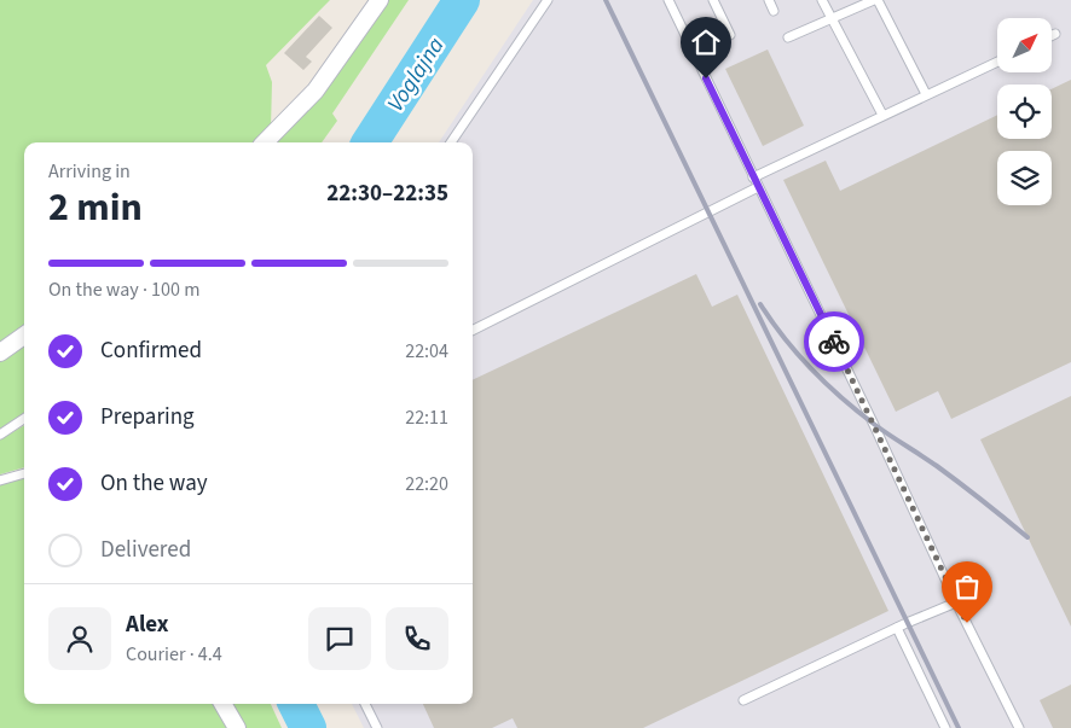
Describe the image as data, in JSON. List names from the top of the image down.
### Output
{
  "water": ["Voglajna"],
  "north": "top right",
  "page": {
    "heading": ["2 min", "Arriving in", "22:30–22:35"],
    "panel": ["Alex", "Courier · 4.4"],
    "bar": "On the way · 100 m",
    "list": [
      ["Confirmed", "22:04"],
      ["Preparing", "22:11"],
      ["On the way", "22:20"],
      "Delivered"
    ]
  }
}
